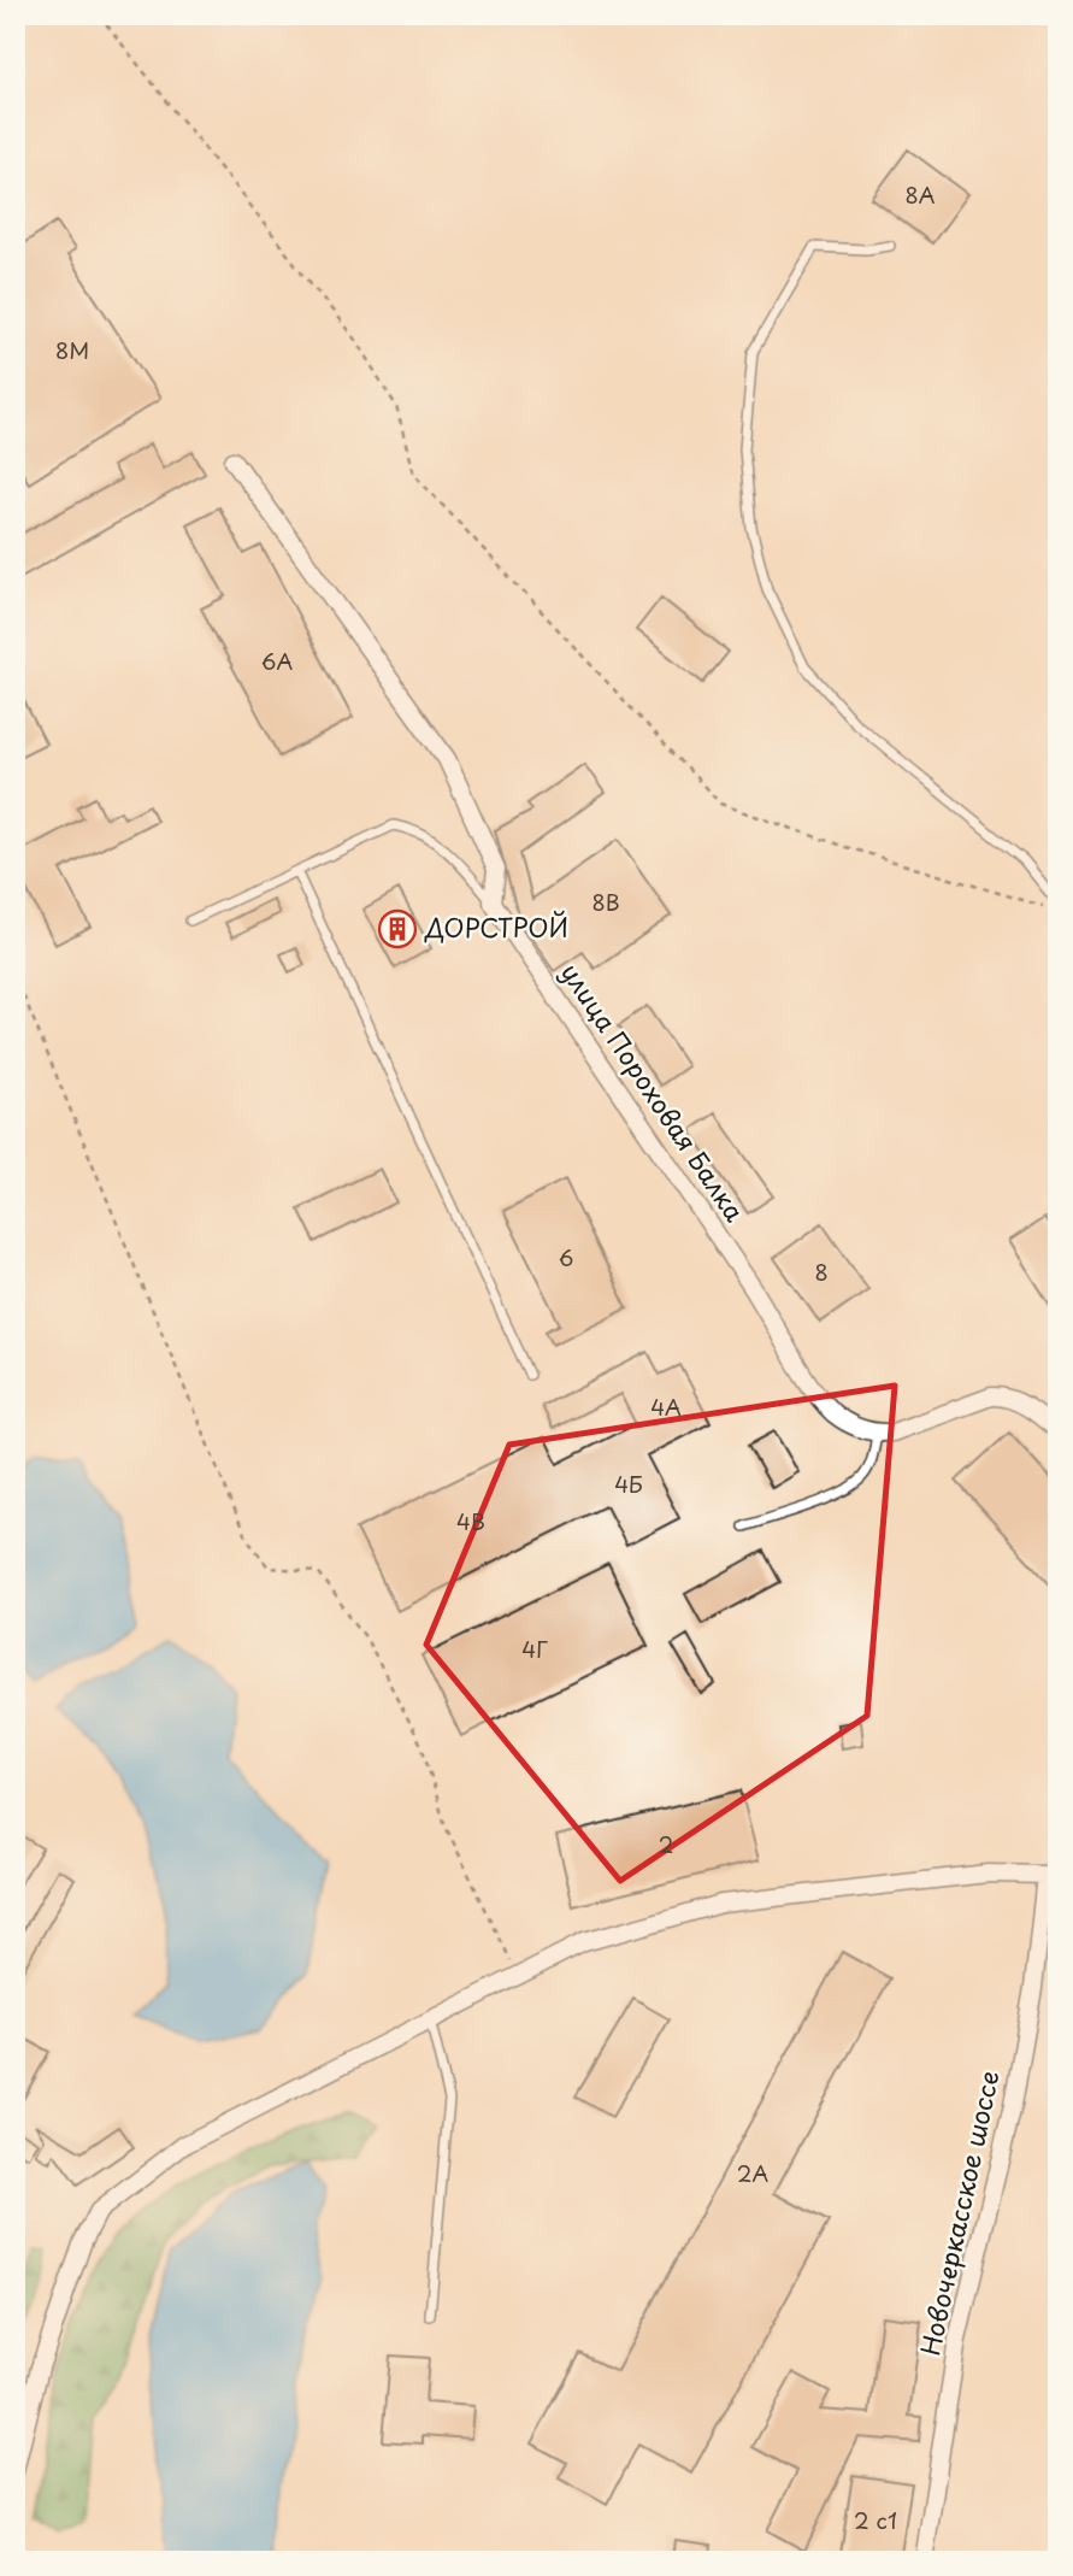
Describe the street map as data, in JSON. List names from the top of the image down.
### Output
{
  "streets": {
    "street": ["улица Пороховая Балка", "Новочеркасское шоссе"]
  },
  "places": {
    "building": ["ДОРСТРОЙ"]
  },
  "house_numbers": [
    "8А",
    "8М",
    "6А",
    "8В",
    "6",
    "8",
    "4А",
    "4Б",
    "4В",
    "4Г",
    "2",
    "2А",
    "2 с1"
  ]
}
